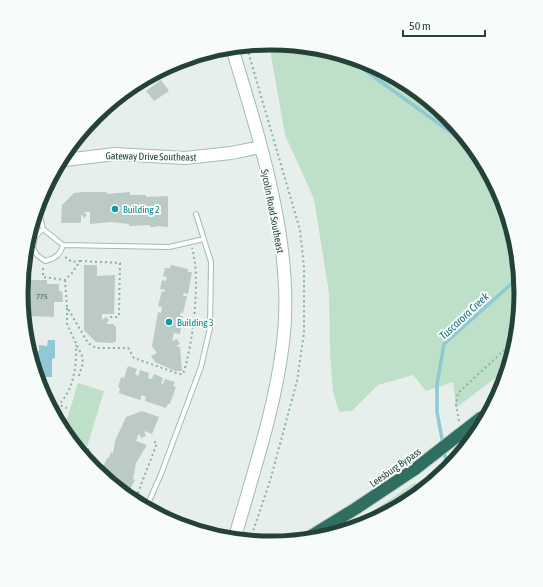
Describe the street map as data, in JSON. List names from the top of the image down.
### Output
{
  "streets": {
    "highway": ["Leesburg Bypass"],
    "main road": ["Gateway Drive Southeast", "Sycolin Road Southeast"]
  },
  "crossings": [
    ["Gateway Drive Southeast", "Sycolin Road Southeast"]
  ],
  "water": ["Tuscarora Creek"],
  "places": ["Building 2", "Building 3"],
  "house_numbers": ["775"],
  "scale_bar": "50 m"
}
